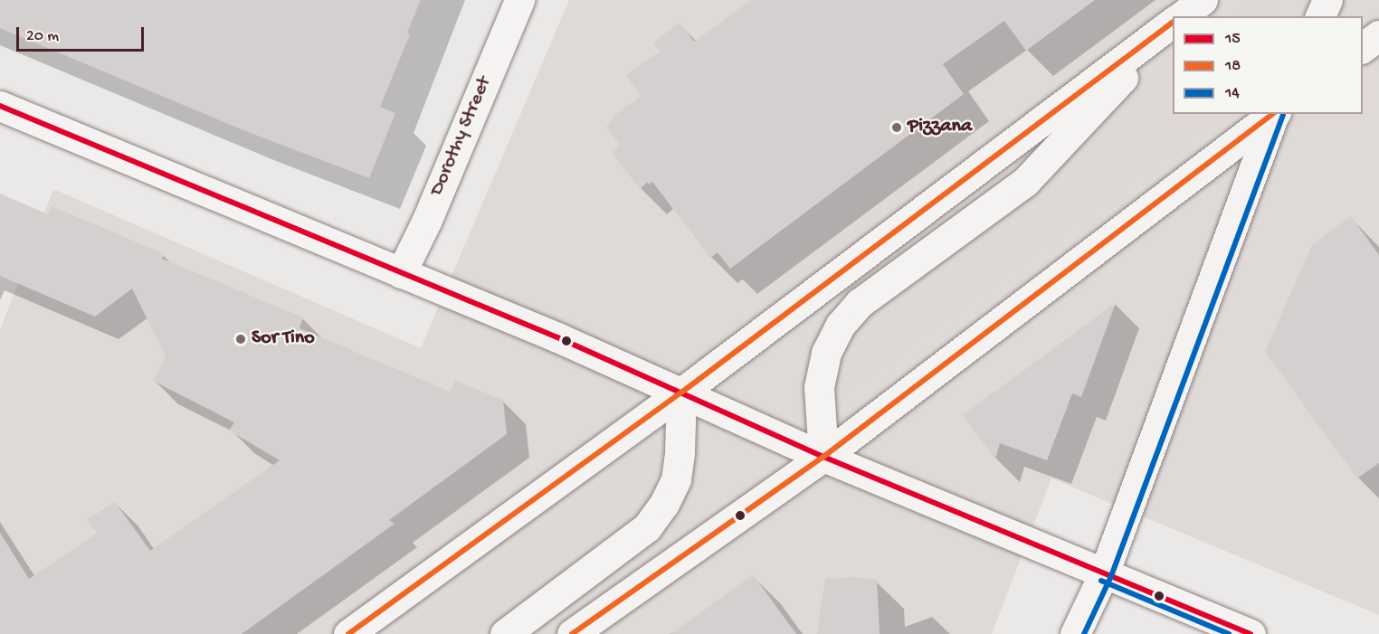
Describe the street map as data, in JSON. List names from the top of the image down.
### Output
{
  "streets": {
    "main road": ["Dorothy Street"]
  },
  "places": ["Pizzana", "Sor Tino"],
  "lines": ["transit line 18", "transit line 15", "transit line 14"],
  "legend": ["15", "18", "14"],
  "scale_bar": "20 m"
}
